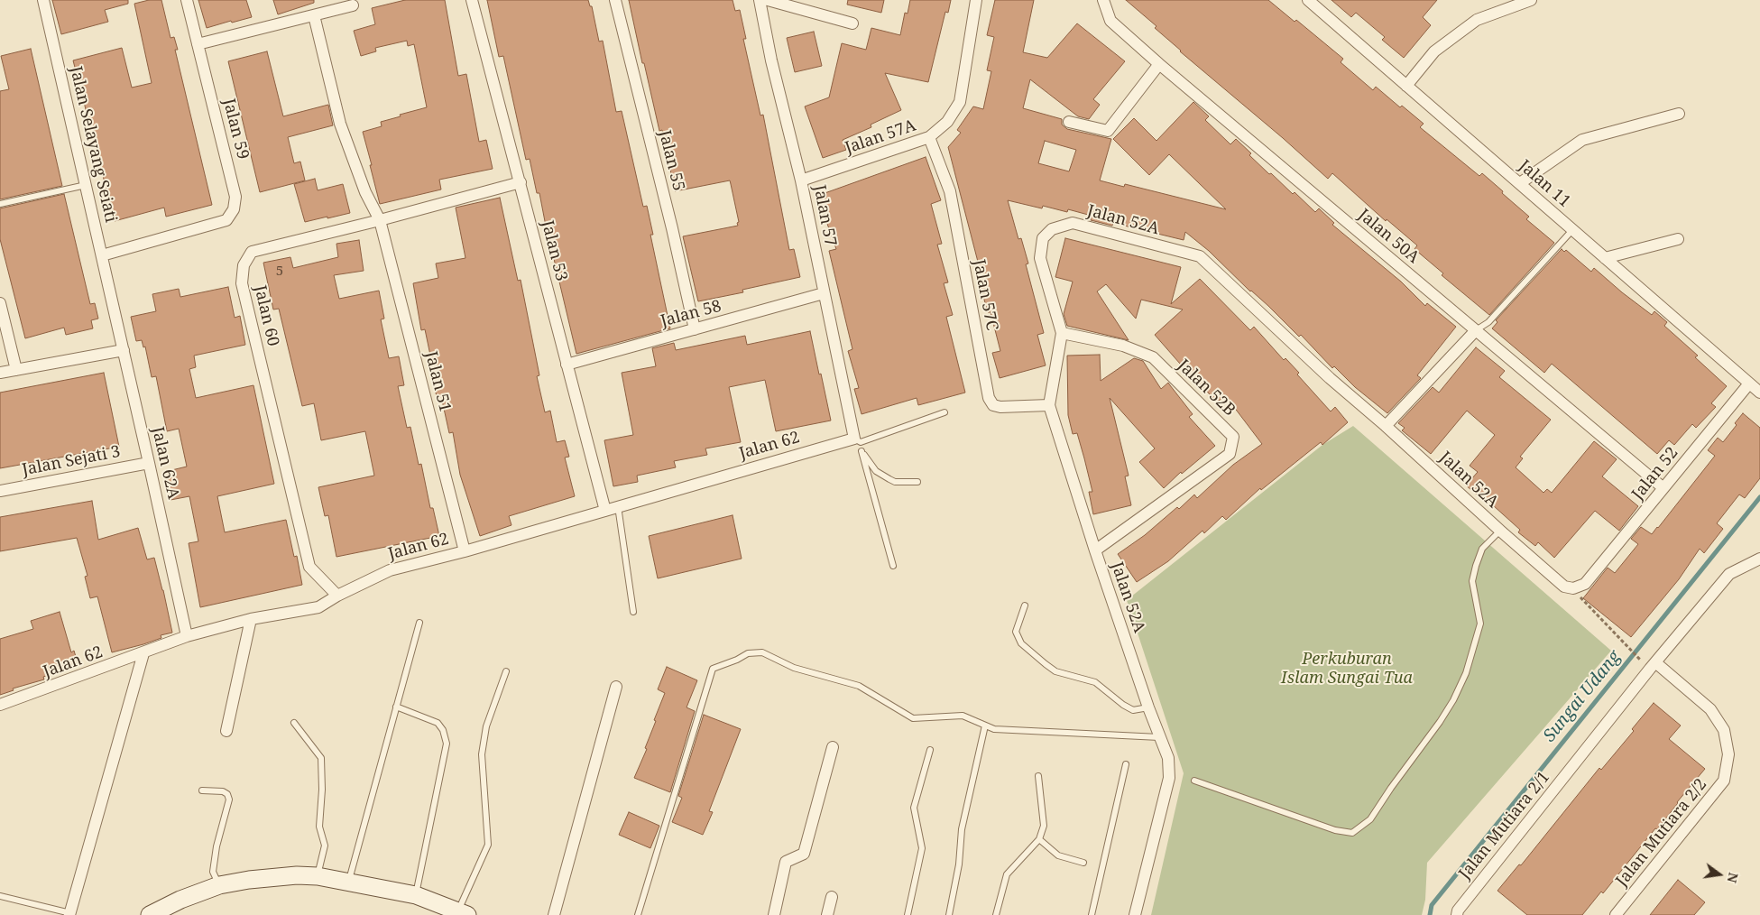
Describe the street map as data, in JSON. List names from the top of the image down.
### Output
{
  "streets": {
    "street": [
      "Jalan 59",
      "Jalan 57A",
      "Jalan Selayang Seiati",
      "Jalan 55",
      "Jalan 11",
      "Jalan 57",
      "Jalan 52A",
      "Jalan 50A",
      "Jalan 53",
      "Jalan 57C",
      "Jalan 58",
      "Jalan 60",
      "Jalan 51",
      "Jalan 52B",
      "Jalan 62",
      "Jalan Sejati 3",
      "Jalan 62A",
      "Jalan 52",
      "Jalan Mutiara 2/1",
      "Jalan Mutiara 2/2"
    ]
  },
  "crossings": [
    ["Jalan 59", "Jalan Selayang Seiati"],
    ["Jalan 57A", "Jalan 57"],
    ["Jalan 57A", "Jalan 57C"],
    ["Jalan Selayang Seiati", "Jalan 62A"],
    ["Jalan 55", "Jalan 58"],
    ["Jalan 11", "Jalan 52"],
    ["Jalan 57", "Jalan 58"],
    ["Jalan 57", "Jalan 62"],
    ["Jalan 52A", "Jalan 57C"],
    ["Jalan 52A", "Jalan 52B"],
    ["Jalan 52A", "Jalan 52"],
    ["Jalan 50A", "Jalan 52"],
    ["Jalan 53", "Jalan 58"],
    ["Jalan 53", "Jalan 60"],
    ["Jalan 53", "Jalan 62"],
    ["Jalan 60", "Jalan 51"],
    ["Jalan 60", "Jalan 62"],
    ["Jalan 51", "Jalan 62"],
    ["Jalan 62", "Jalan 62A"],
    ["Jalan Sejati 3", "Jalan 62A"],
    ["Jalan Mutiara 2/1", "Jalan Mutiara 2/2"]
  ],
  "water": ["Sungai Udang"],
  "parks": ["Perkuburan Islam Sungai Tua"],
  "house_numbers": ["5"],
  "north": "right"
}
